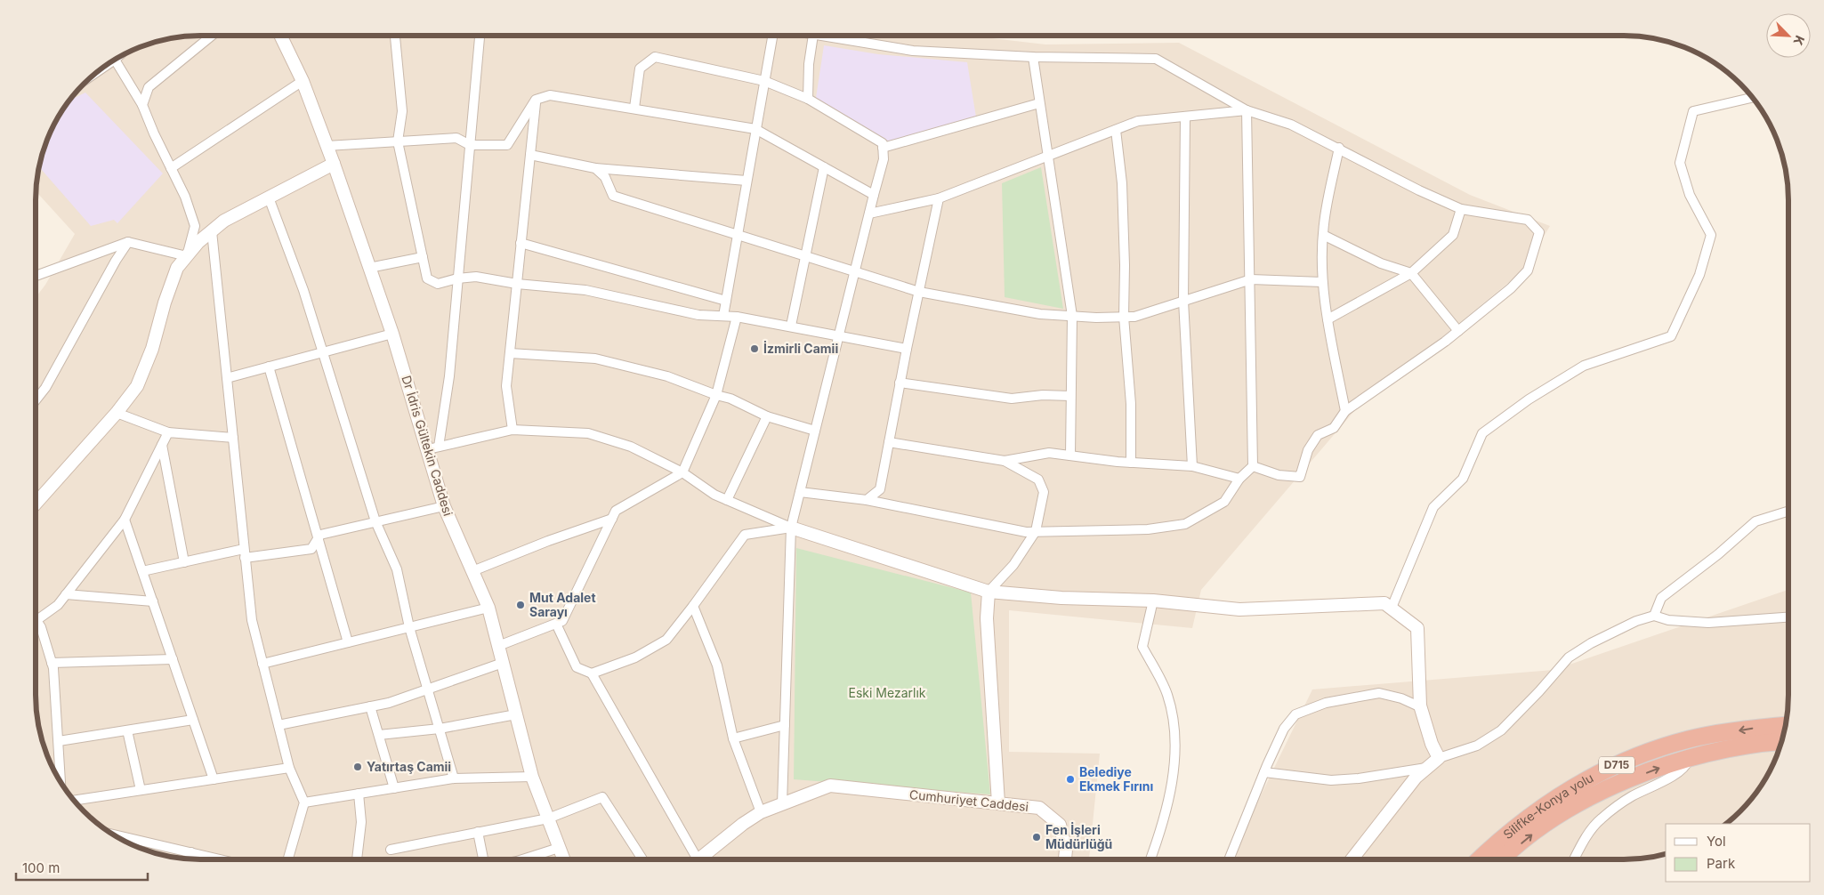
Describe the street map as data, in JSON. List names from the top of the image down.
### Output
{
  "streets": {
    "highway": ["D715", "Silifke-Konya yolu"],
    "street": ["Dr İdris Gültekin Caddesi", "Cumhuriyet Caddesi"]
  },
  "parks": ["Eski Mezarlık"],
  "places": [
    "İzmirli Camii",
    "Mut Adalet Sarayı",
    "Yatırtaş Camii",
    "Belediye Ekmek Fırını",
    "Fen İşleri Müdürlüğü"
  ],
  "legend": ["Yol", "Park"],
  "scale_bar": "100 m",
  "north": "bottom right"
}
